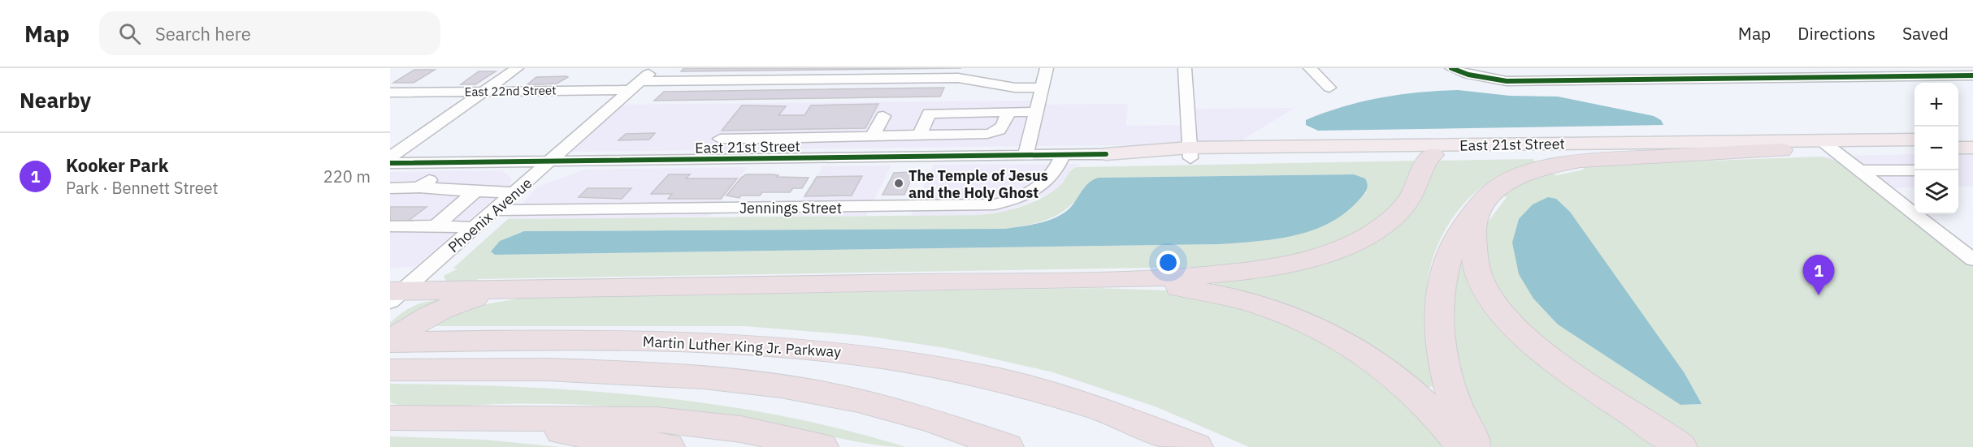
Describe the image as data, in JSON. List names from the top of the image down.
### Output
{
  "streets": {
    "highway": ["Martin Luther King Jr. Parkway"],
    "main road": ["East 21st Street"],
    "street": ["East 22nd Street", "Jennings Street", "Phoenix Avenue"]
  },
  "crossings": [
    ["East 22nd Street", "Phoenix Avenue"],
    ["East 21st Street", "Jennings Street"],
    ["East 21st Street", "Phoenix Avenue"],
    ["Jennings Street", "Phoenix Avenue"]
  ],
  "places": ["The Temple of Jesus and the Holy Ghost"],
  "page": {
    "header": "Map",
    "search": "Search here",
    "nav": ["Map", "Directions", "Saved"],
    "heading": "Nearby",
    "map_buttons": ["+", "−"],
    "list": [
      {
        "mark": "1",
        "name": "Kooker Park",
        "note": "Park · Bennett Street",
        "value": "220 m"
      }
    ],
    "pins": "1"
  }
}
